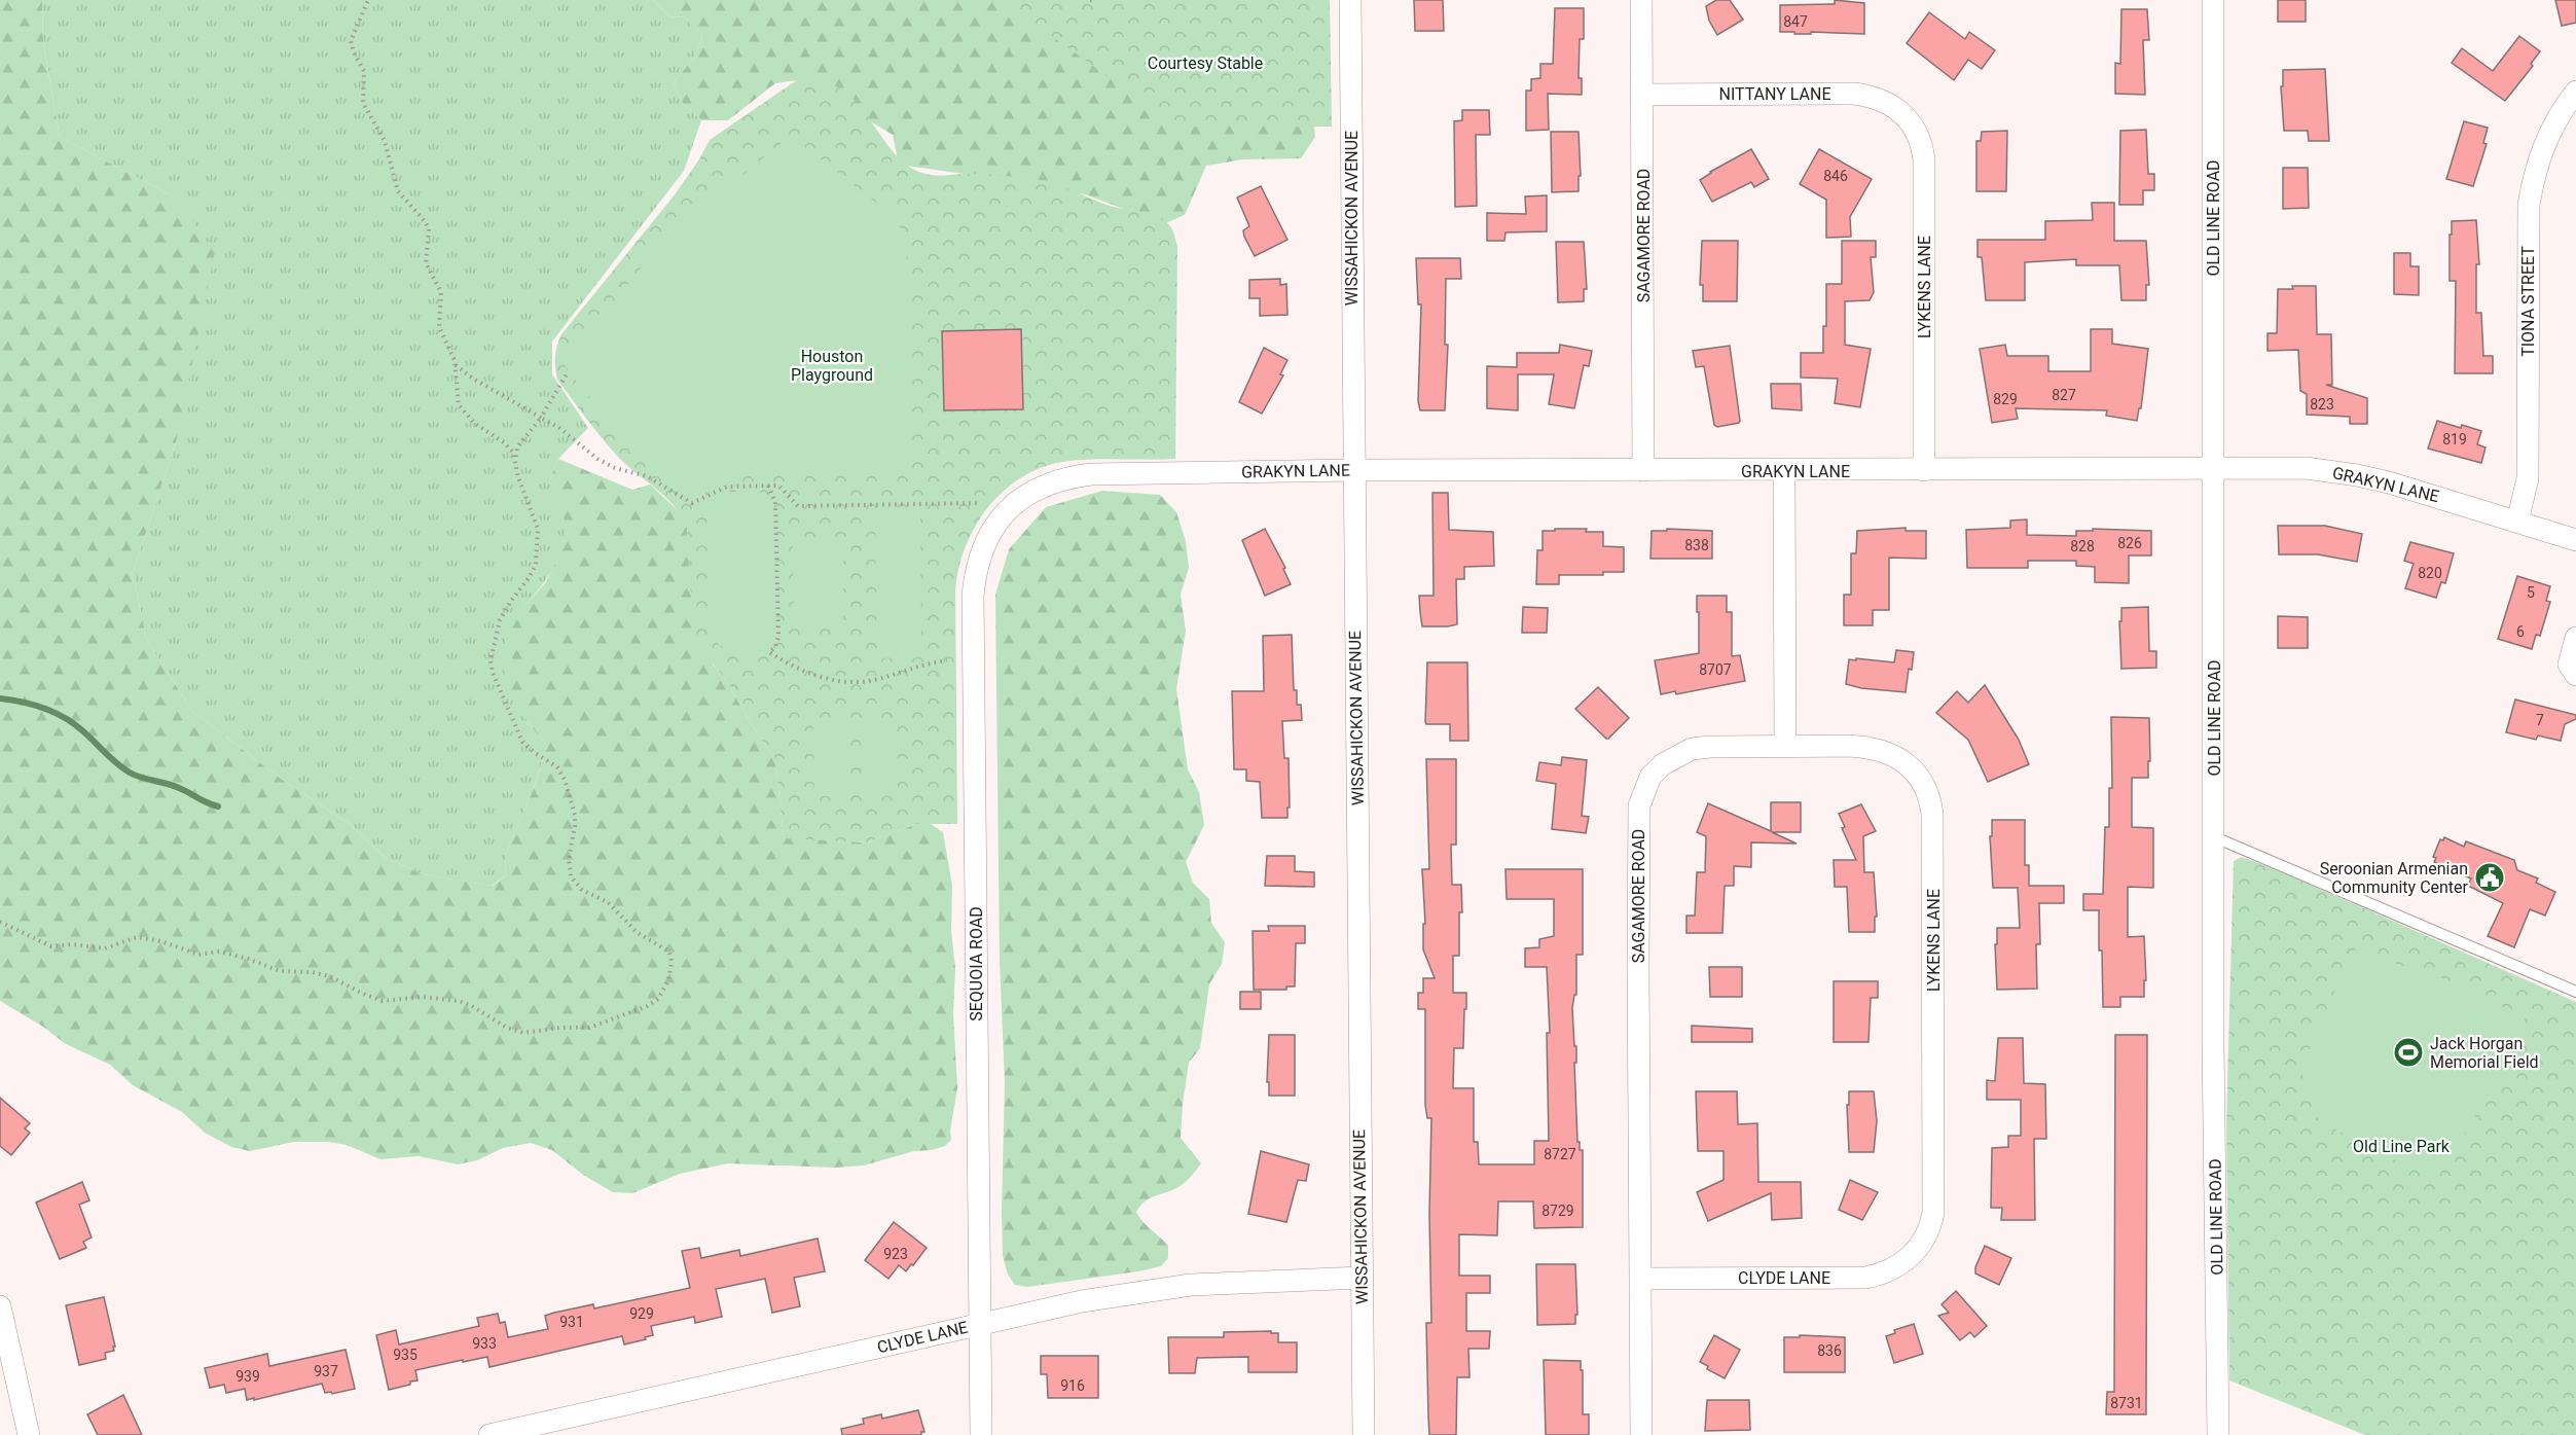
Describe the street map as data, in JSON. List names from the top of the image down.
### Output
{
  "streets": {
    "street": [
      "NITTANY LANE",
      "WISSAHICKON AVENUE",
      "OLD LINE ROAD",
      "SAGAMORE ROAD",
      "LYKENS LANE",
      "TIONA STREET",
      "GRAKYN LANE",
      "SEQUOIA ROAD",
      "CLYDE LANE"
    ]
  },
  "crossings": [
    ["NITTANY LANE", "SAGAMORE ROAD"],
    ["NITTANY LANE", "LYKENS LANE"],
    ["WISSAHICKON AVENUE", "GRAKYN LANE"],
    ["WISSAHICKON AVENUE", "CLYDE LANE"],
    ["OLD LINE ROAD", "GRAKYN LANE"],
    ["SAGAMORE ROAD", "LYKENS LANE"],
    ["SAGAMORE ROAD", "GRAKYN LANE"],
    ["SAGAMORE ROAD", "CLYDE LANE"],
    ["LYKENS LANE", "GRAKYN LANE"],
    ["LYKENS LANE", "CLYDE LANE"],
    ["TIONA STREET", "GRAKYN LANE"],
    ["GRAKYN LANE", "SEQUOIA ROAD"],
    ["SEQUOIA ROAD", "CLYDE LANE"]
  ],
  "parks": ["Courtesy Stable", "Houston Playground", "Old Line Park"],
  "places": {
    "public building": ["Seroonian Armenian Community Center"],
    "sports": ["Jack Horgan Memorial Field"]
  },
  "house_numbers": [
    "847",
    "846",
    "827",
    "829",
    "823",
    "819",
    "826",
    "838",
    "828",
    "820",
    "5",
    "6",
    "8707",
    "7",
    "8727",
    "8729",
    "923",
    "929",
    "931",
    "933",
    "836",
    "935",
    "937",
    "939",
    "916",
    "8731"
  ]
}
